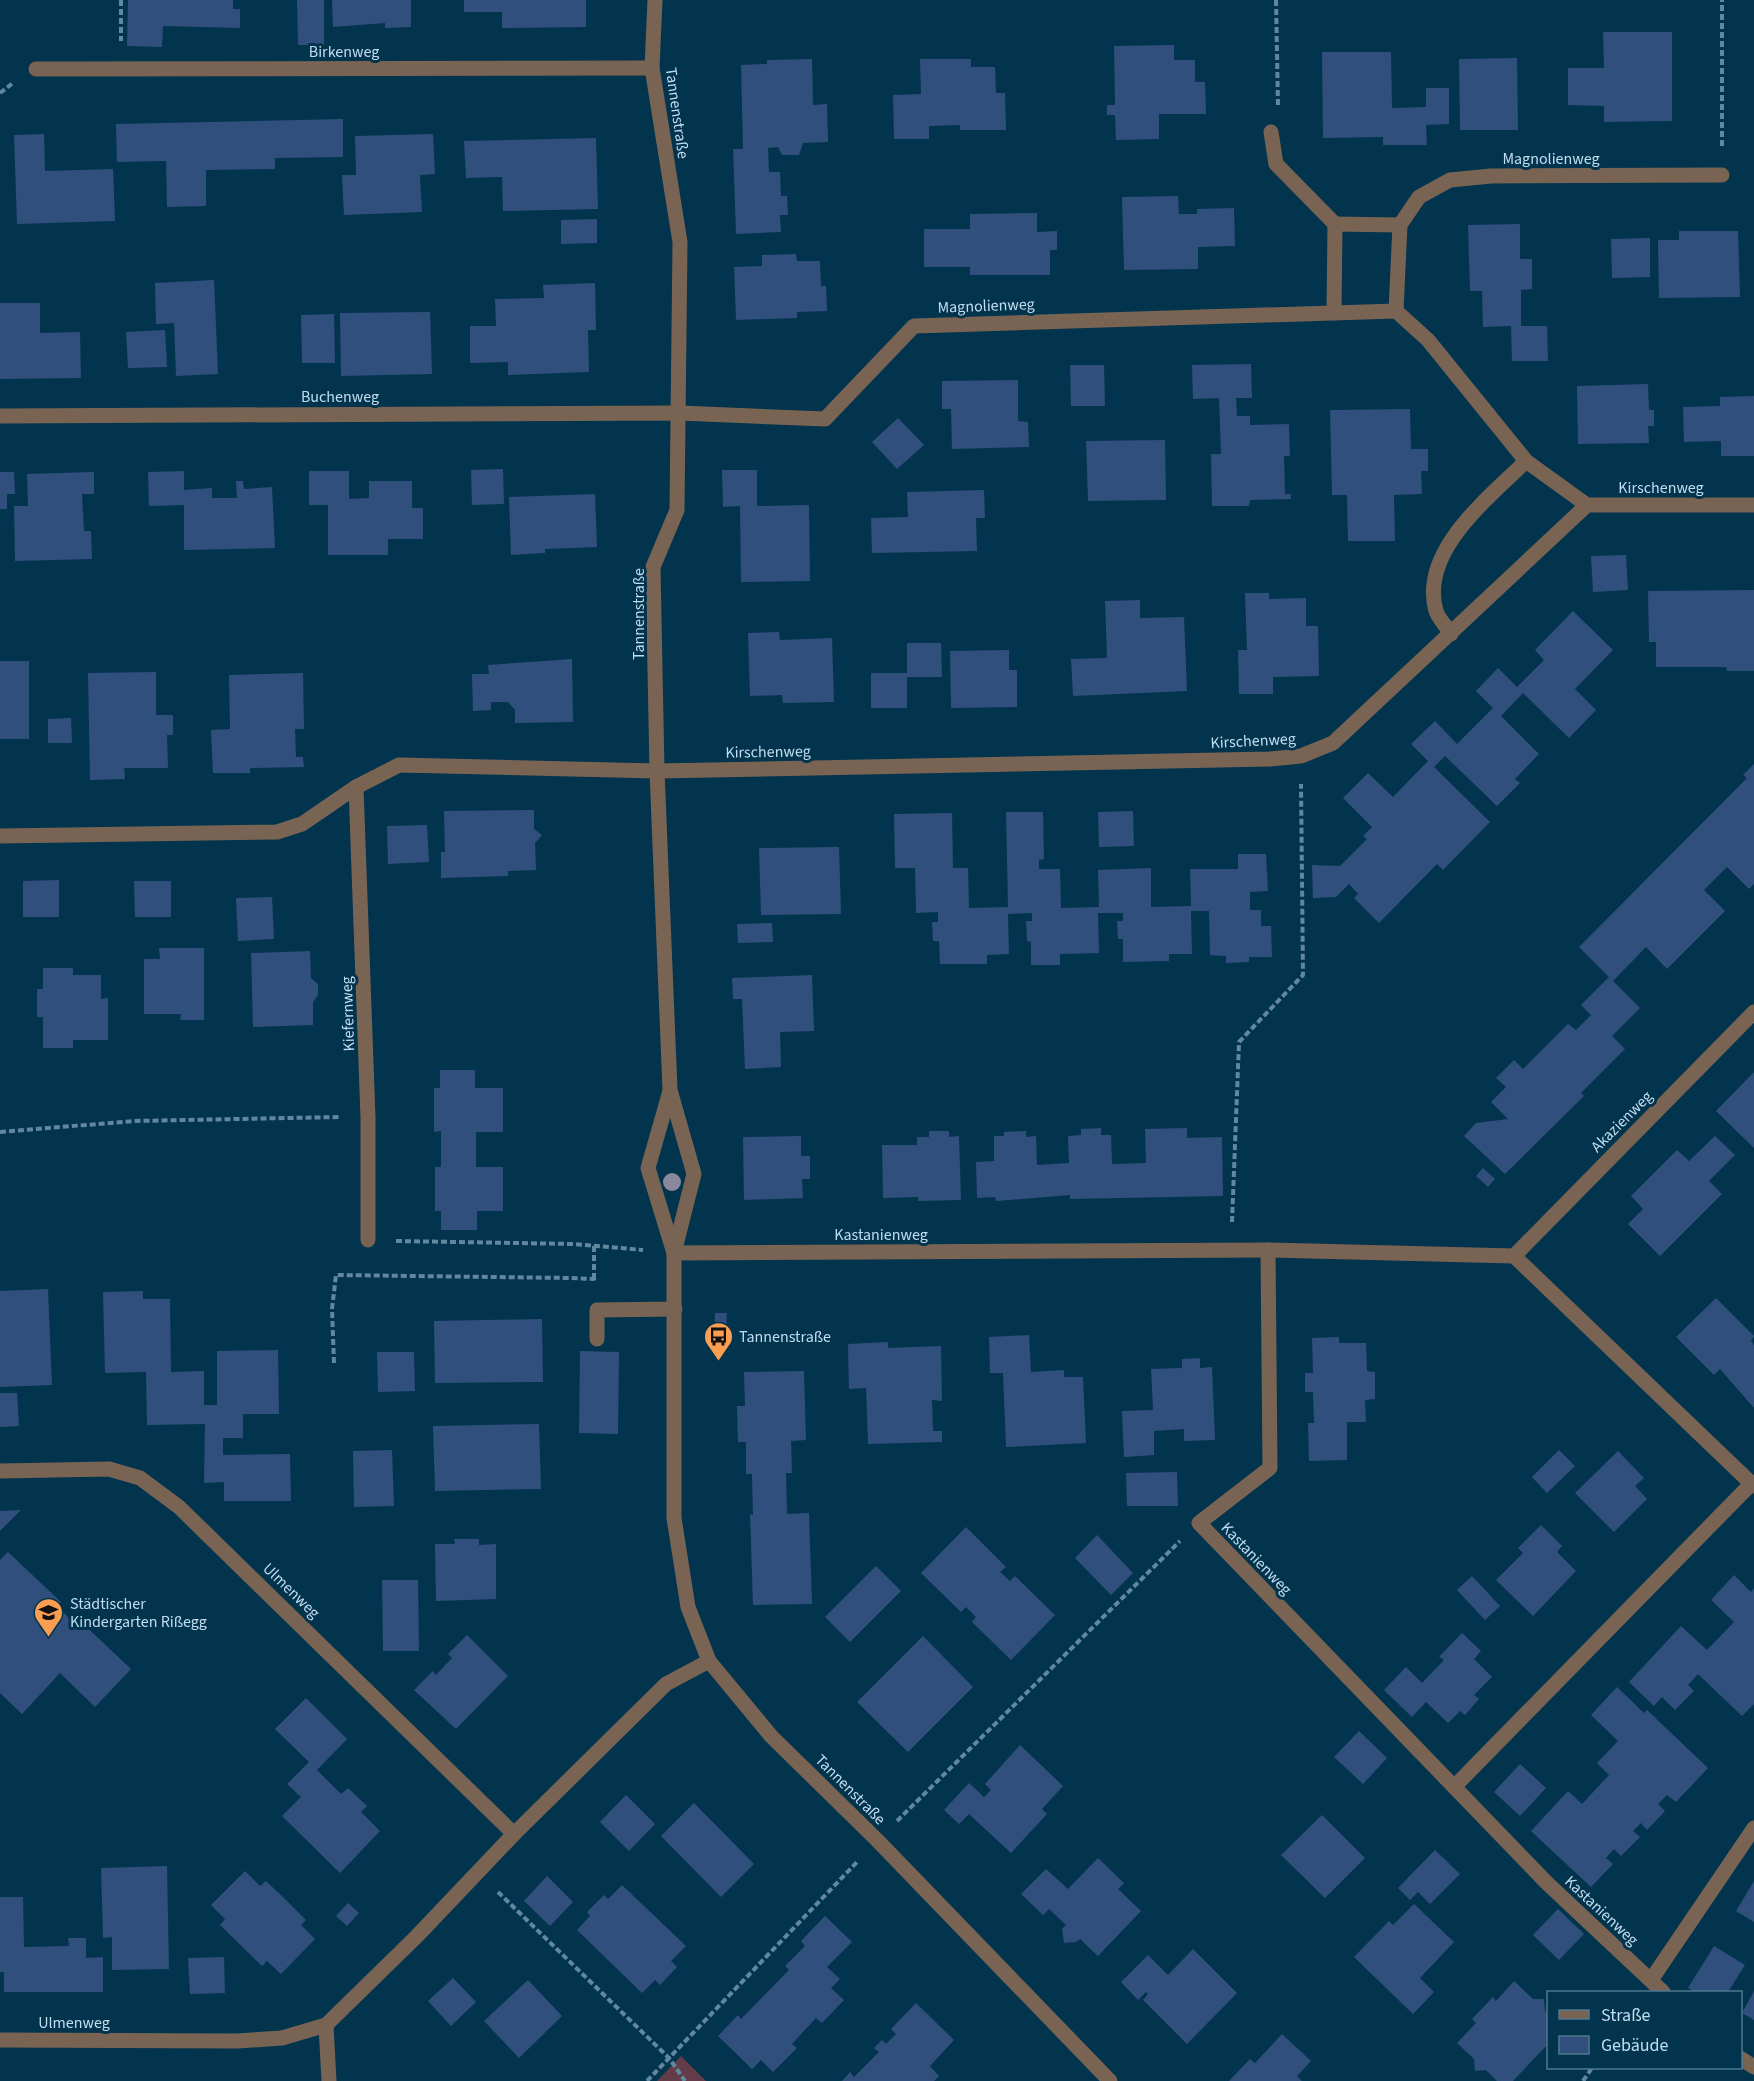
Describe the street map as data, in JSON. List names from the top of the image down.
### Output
{
  "streets": {
    "street": [
      "Birkenweg",
      "Tannenstraße",
      "Magnolienweg",
      "Buchenweg",
      "Kirschenweg",
      "Kiefernweg",
      "Akazienweg",
      "Kastanienweg",
      "Ulmenweg"
    ]
  },
  "crossings": [
    ["Birkenweg", "Tannenstraße"],
    ["Tannenstraße", "Magnolienweg"],
    ["Tannenstraße", "Buchenweg"],
    ["Tannenstraße", "Kirschenweg"],
    ["Tannenstraße", "Kastanienweg"],
    ["Tannenstraße", "Ulmenweg"],
    ["Magnolienweg", "Buchenweg"],
    ["Akazienweg", "Kastanienweg"]
  ],
  "places": {
    "bus stop": ["Tannenstraße"],
    "school or university": ["Städtischer Kindergarten Rißegg"]
  },
  "legend": ["Straße", "Gebäude"]
}
